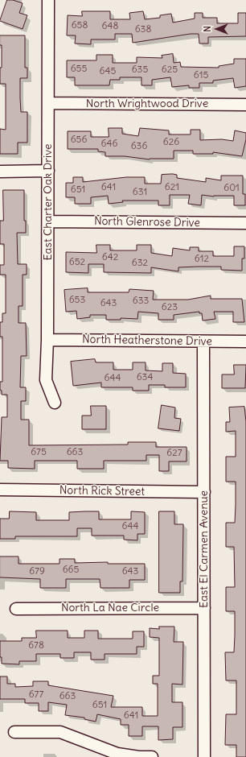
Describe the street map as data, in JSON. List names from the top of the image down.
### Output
{
  "streets": {
    "street": [
      "North Wrightwood Drive",
      "East Charter Oak Drive",
      "North Glenrose Drive",
      "North Heatherstone Drive",
      "North Rick Street",
      "East El Carmen Avenue",
      "North La Nae Circle"
    ]
  },
  "crossings": [
    ["North Wrightwood Drive", "East Charter Oak Drive"],
    ["East Charter Oak Drive", "North Glenrose Drive"],
    ["East Charter Oak Drive", "North Heatherstone Drive"],
    ["North Heatherstone Drive", "East El Carmen Avenue"],
    ["North Rick Street", "East El Carmen Avenue"],
    ["East El Carmen Avenue", "North La Nae Circle"]
  ],
  "house_numbers": [
    "658",
    "648",
    "638",
    "655",
    "635",
    "625",
    "645",
    "615",
    "656",
    "626",
    "646",
    "636",
    "641",
    "621",
    "601",
    "651",
    "631",
    "642",
    "612",
    "652",
    "632",
    "653",
    "633",
    "643",
    "623",
    "634",
    "644",
    "675",
    "663",
    "627",
    "644",
    "665",
    "679",
    "643",
    "678",
    "677",
    "663",
    "651",
    "641"
  ],
  "north": "left"
}
